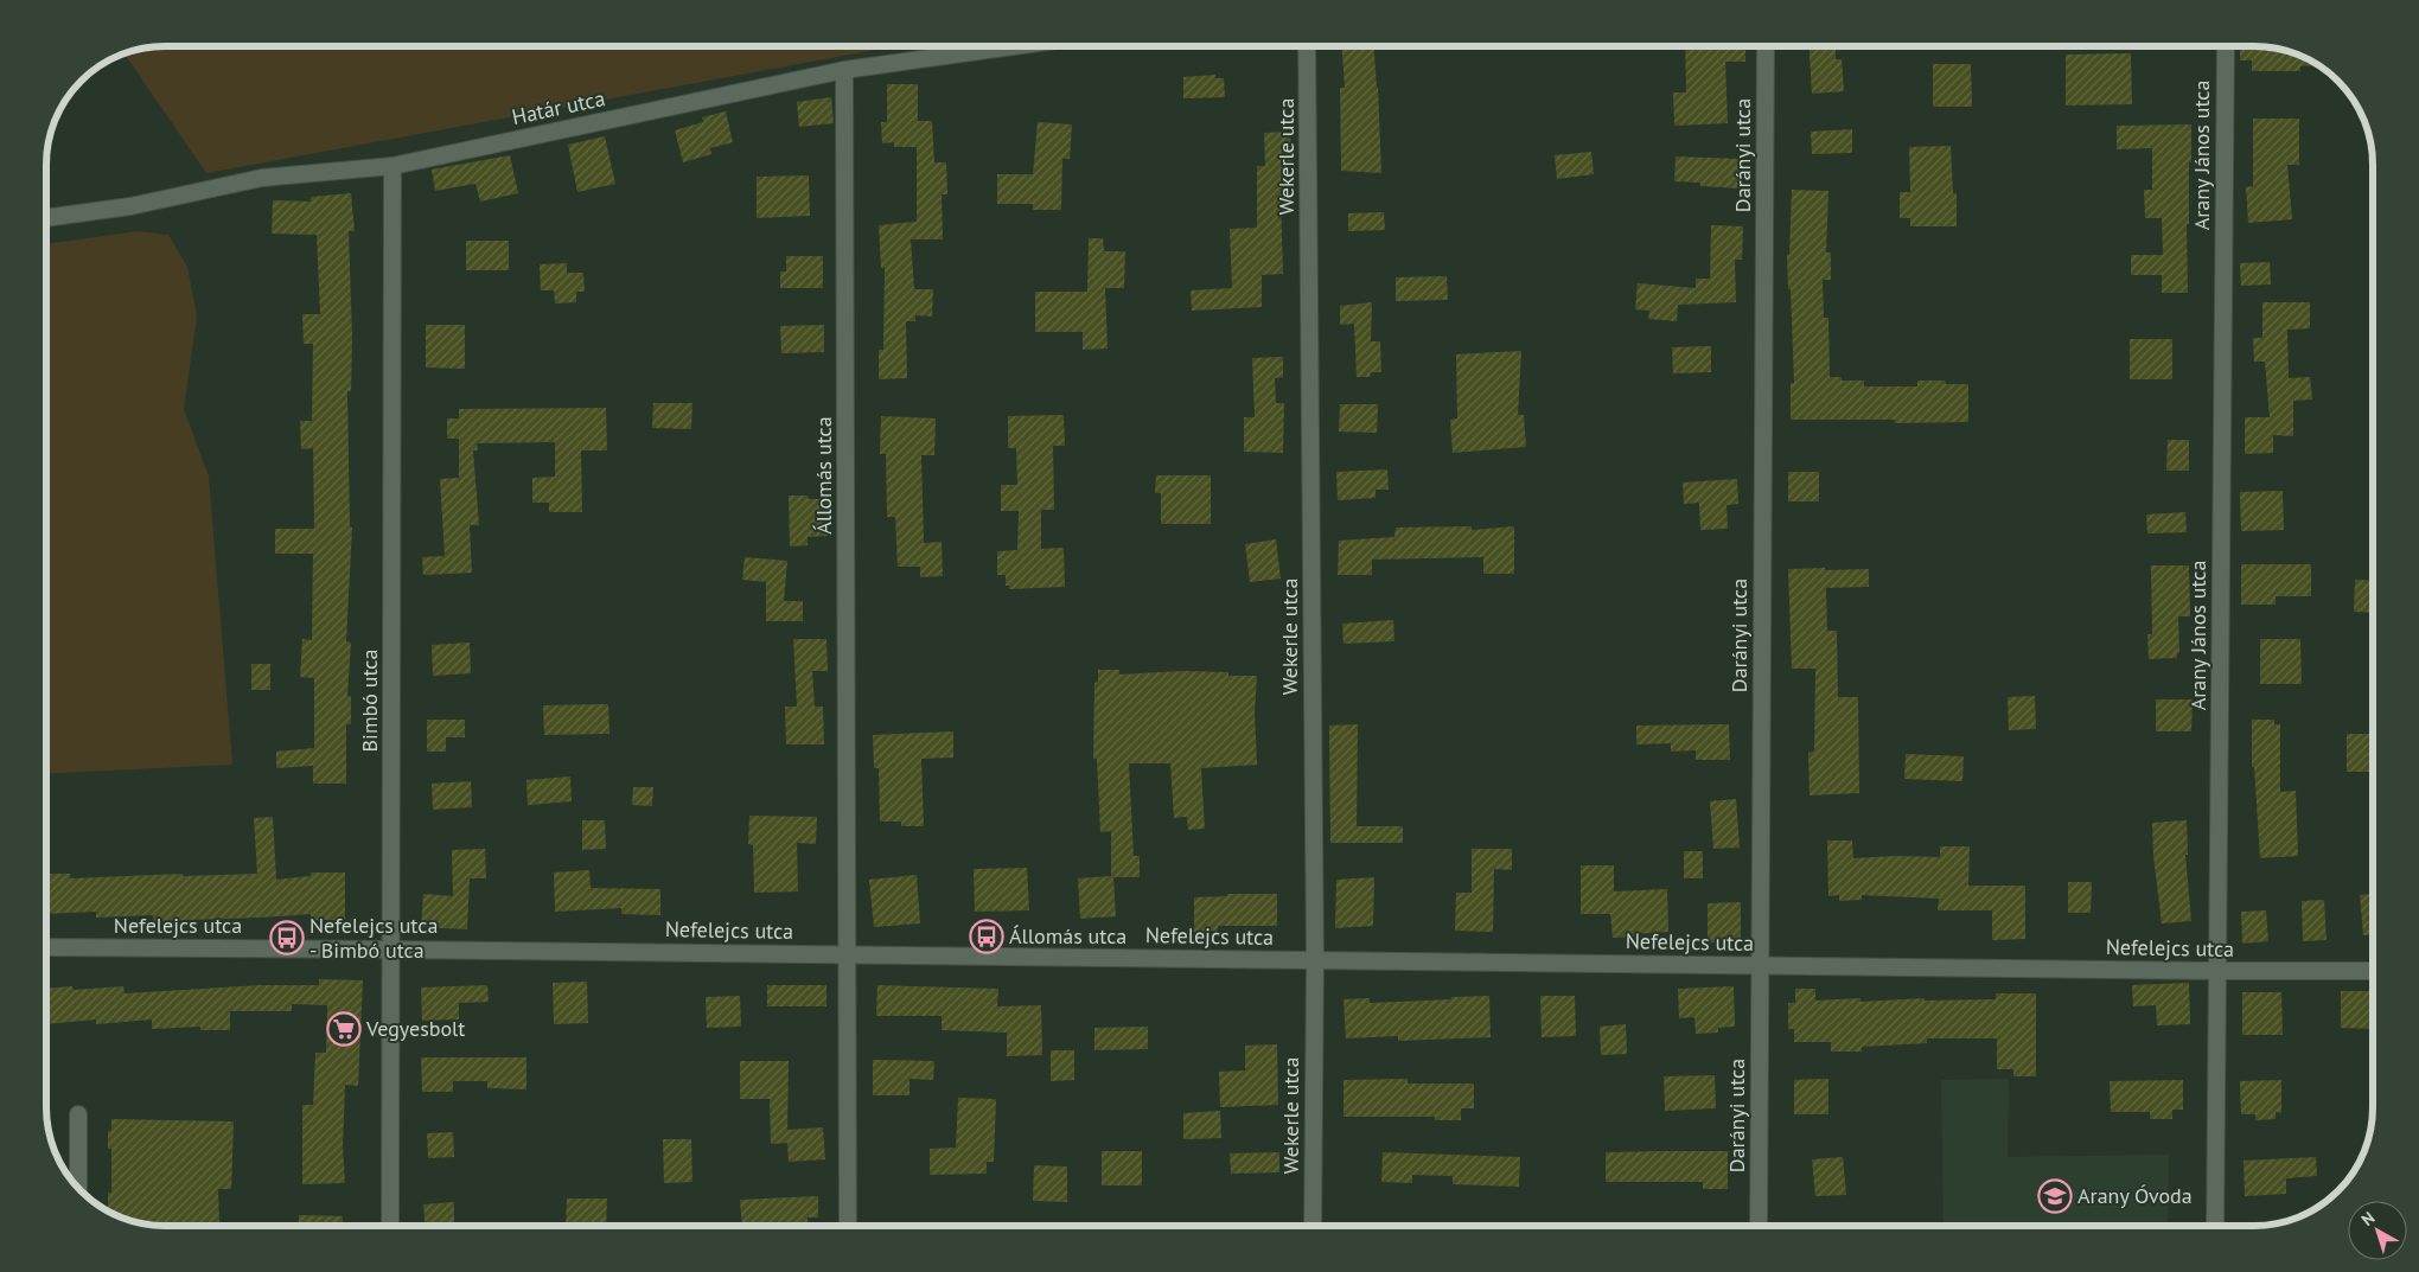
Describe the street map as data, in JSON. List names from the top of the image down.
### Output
{
  "streets": {
    "street": [
      "Határ utca",
      "Darányi utca",
      "Arany János utca",
      "Wekerle utca",
      "Állomás utca",
      "Bimbó utca",
      "Nefelejcs utca"
    ]
  },
  "crossings": [
    ["Határ utca", "Állomás utca"],
    ["Határ utca", "Bimbó utca"],
    ["Darányi utca", "Nefelejcs utca"],
    ["Arany János utca", "Nefelejcs utca"],
    ["Wekerle utca", "Nefelejcs utca"],
    ["Állomás utca", "Nefelejcs utca"],
    ["Bimbó utca", "Nefelejcs utca"]
  ],
  "places": {
    "bus stop": ["Állomás utca", "Nefelejcs utca - Bimbó utca"],
    "supermarket": ["Vegyesbolt"],
    "school or university": ["Arany Óvoda"]
  },
  "north": "top left"
}
